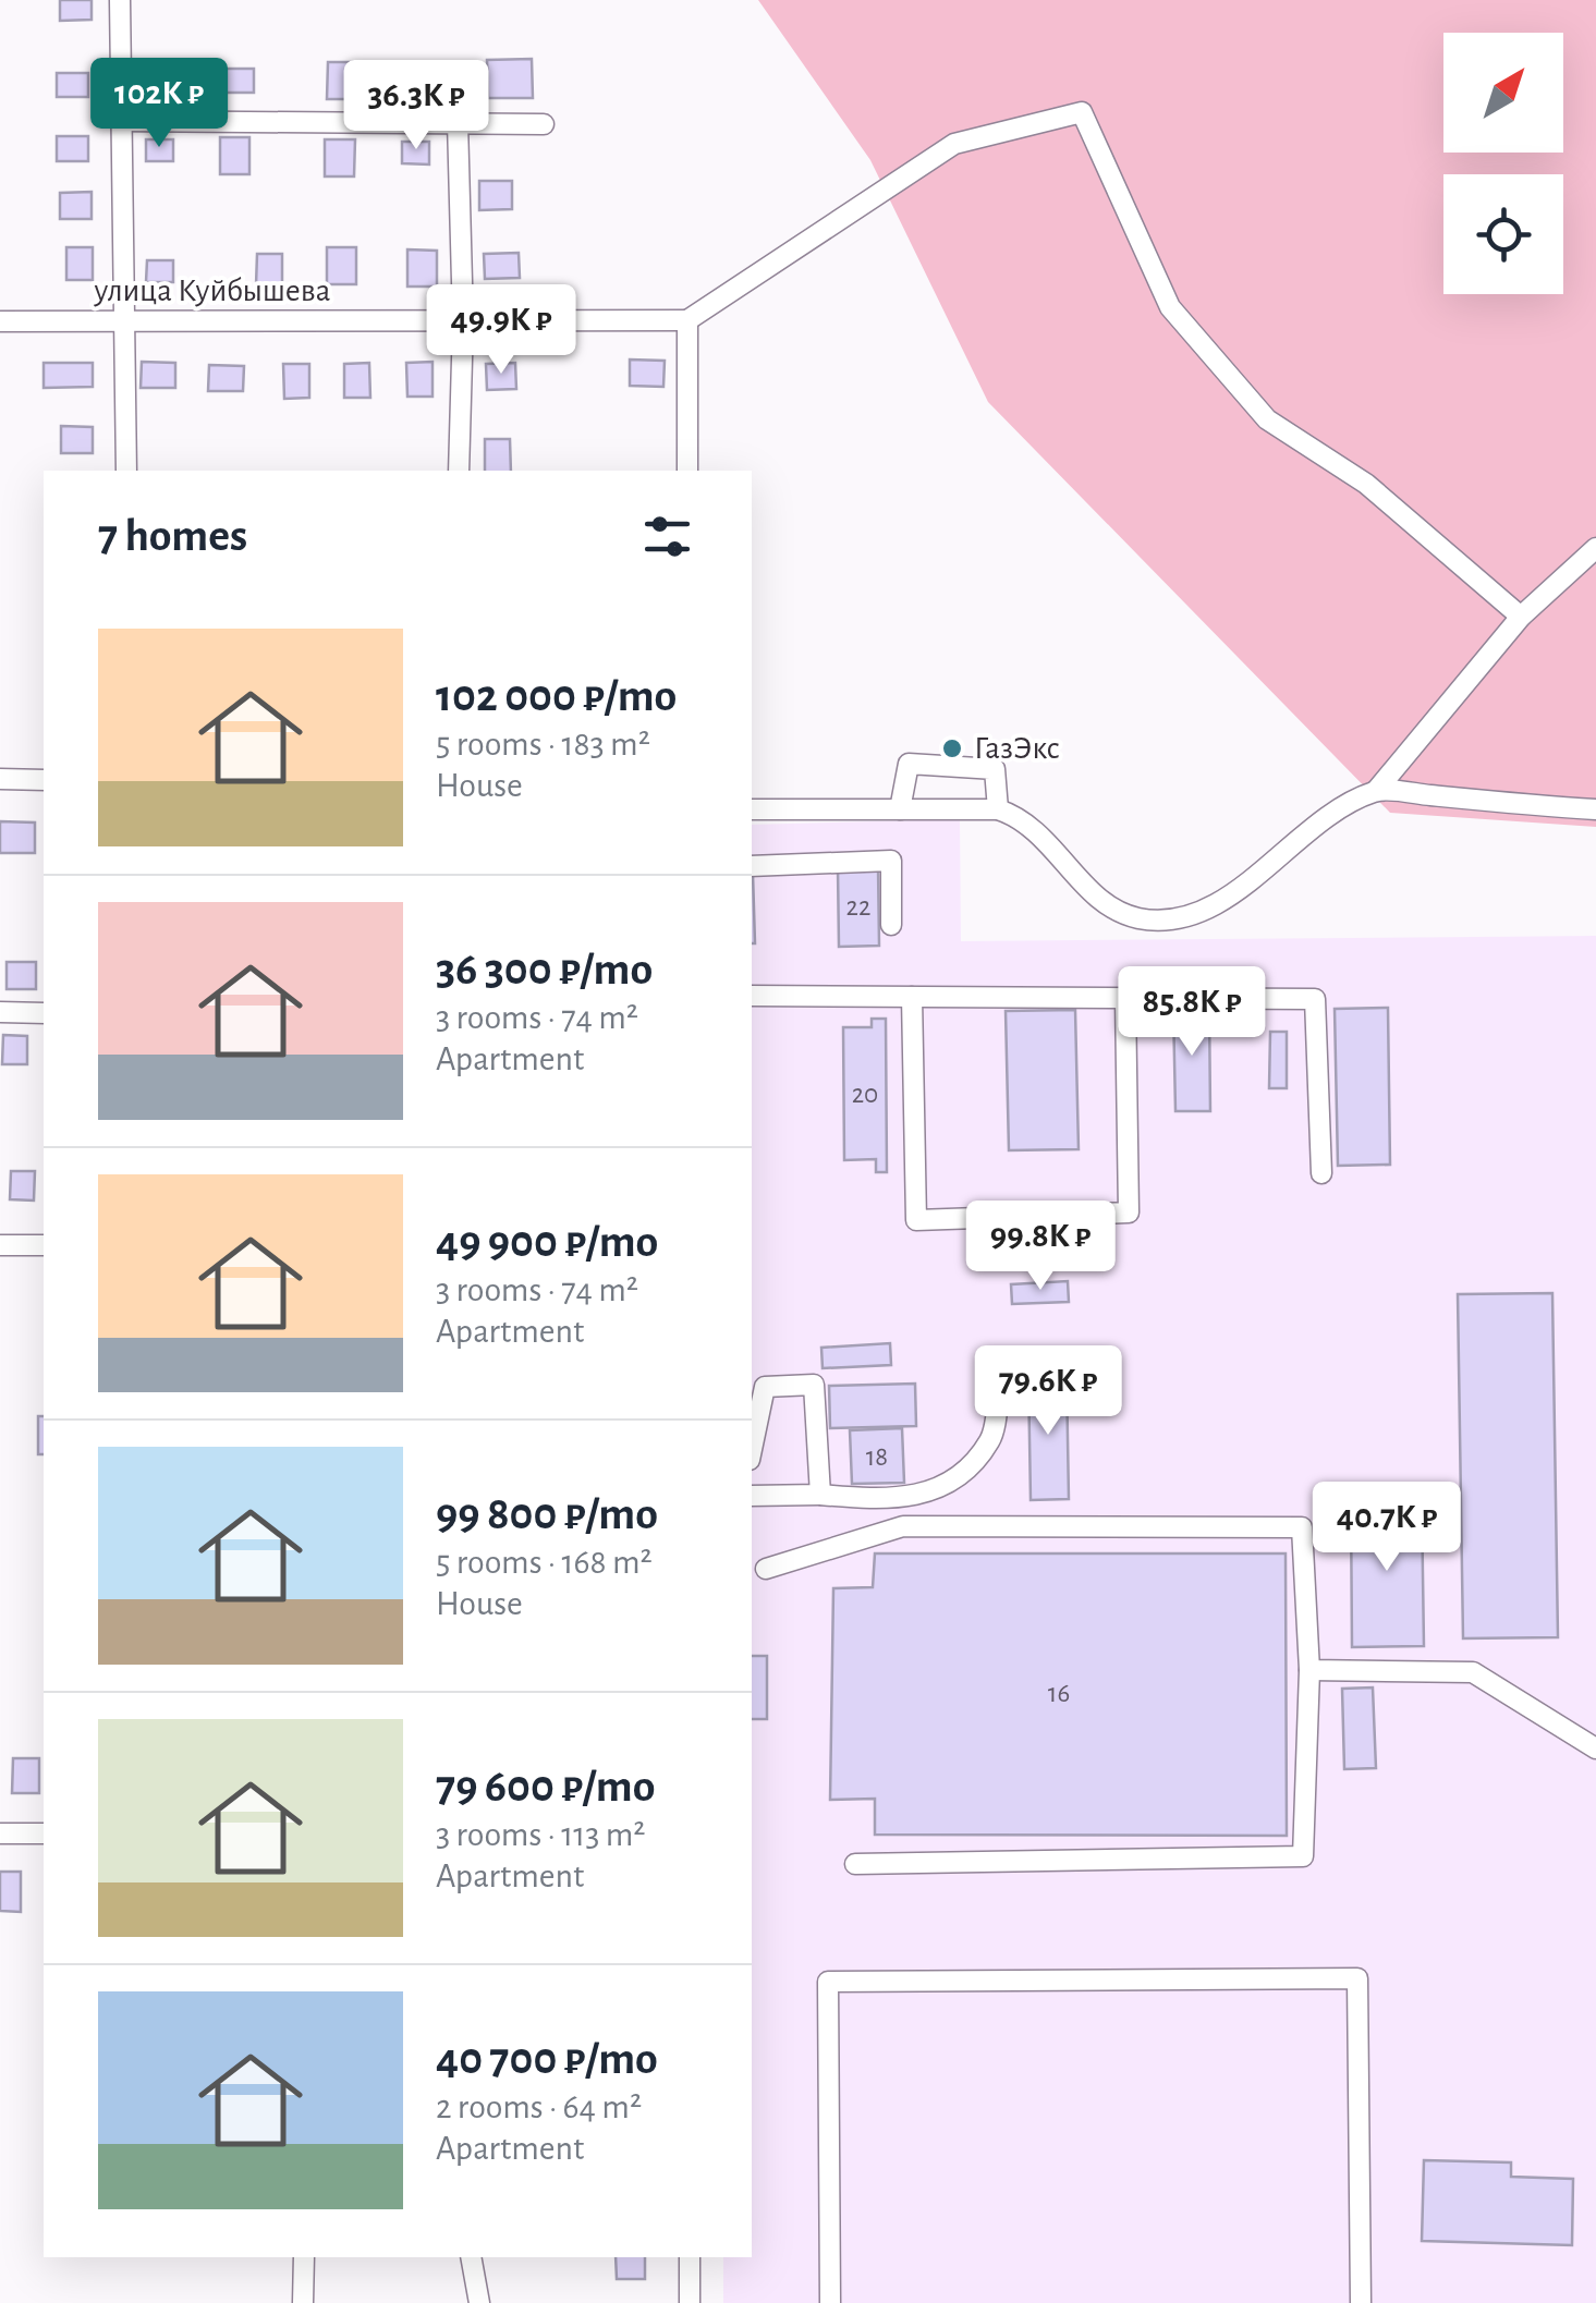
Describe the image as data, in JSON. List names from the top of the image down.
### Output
{
  "streets": {
    "street": ["улица Куйбышева"]
  },
  "places": ["ГазЭкс"],
  "house_numbers": [
    "22",
    "20",
    "18",
    "16"
  ],
  "north": "top right",
  "page": {
    "price": [
      "102K ₽",
      "36.3K ₽",
      "49.9K ₽",
      "85.8K ₽",
      "99.8K ₽",
      "79.6K ₽",
      "40.7K ₽"
    ],
    "heading": "7 homes",
    "list": [
      {
        "name": "102 000 ₽/mo",
        "note": "5 rooms · 183 m² · House"
      },
      {
        "name": "36 300 ₽/mo",
        "note": "3 rooms · 74 m² · Apartment"
      },
      {
        "name": "49 900 ₽/mo",
        "note": "3 rooms · 74 m² · Apartment"
      },
      {
        "name": "99 800 ₽/mo",
        "note": "5 rooms · 168 m² · House"
      },
      {
        "name": "79 600 ₽/mo",
        "note": "3 rooms · 113 m² · Apartment"
      },
      {
        "name": "40 700 ₽/mo",
        "note": "2 rooms · 64 m² · Apartment"
      }
    ]
  }
}
